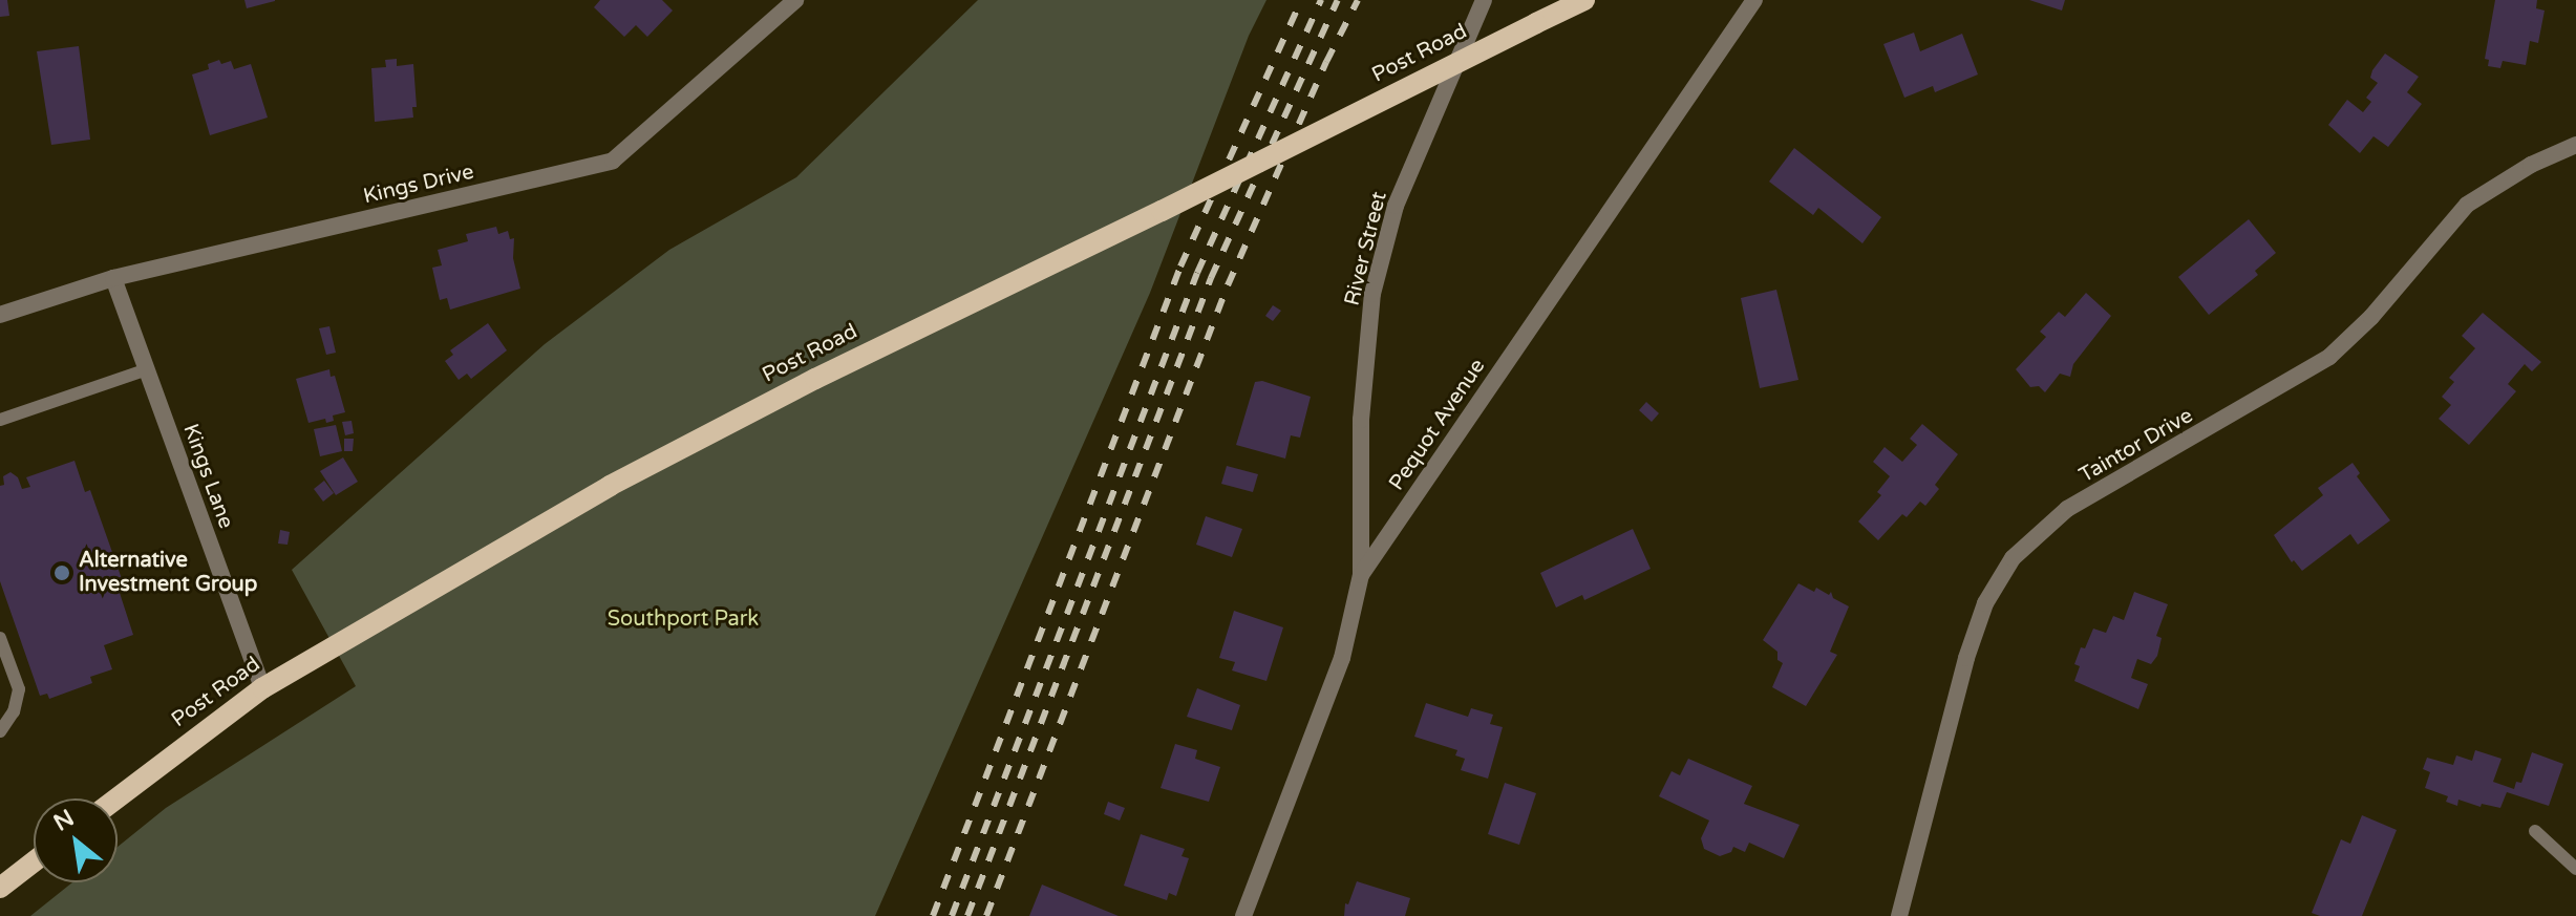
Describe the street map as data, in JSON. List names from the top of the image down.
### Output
{
  "streets": {
    "main road": ["Post Road"],
    "street": [
      "Kings Drive",
      "River Street",
      "Pequot Avenue",
      "Taintor Drive",
      "Kings Lane"
    ]
  },
  "crossings": [
    ["Post Road", "Kings Lane"],
    ["Kings Drive", "Kings Lane"],
    ["River Street", "Pequot Avenue"]
  ],
  "parks": ["Southport Park"],
  "places": ["Alternative Investment Group"],
  "north": "top left"
}
